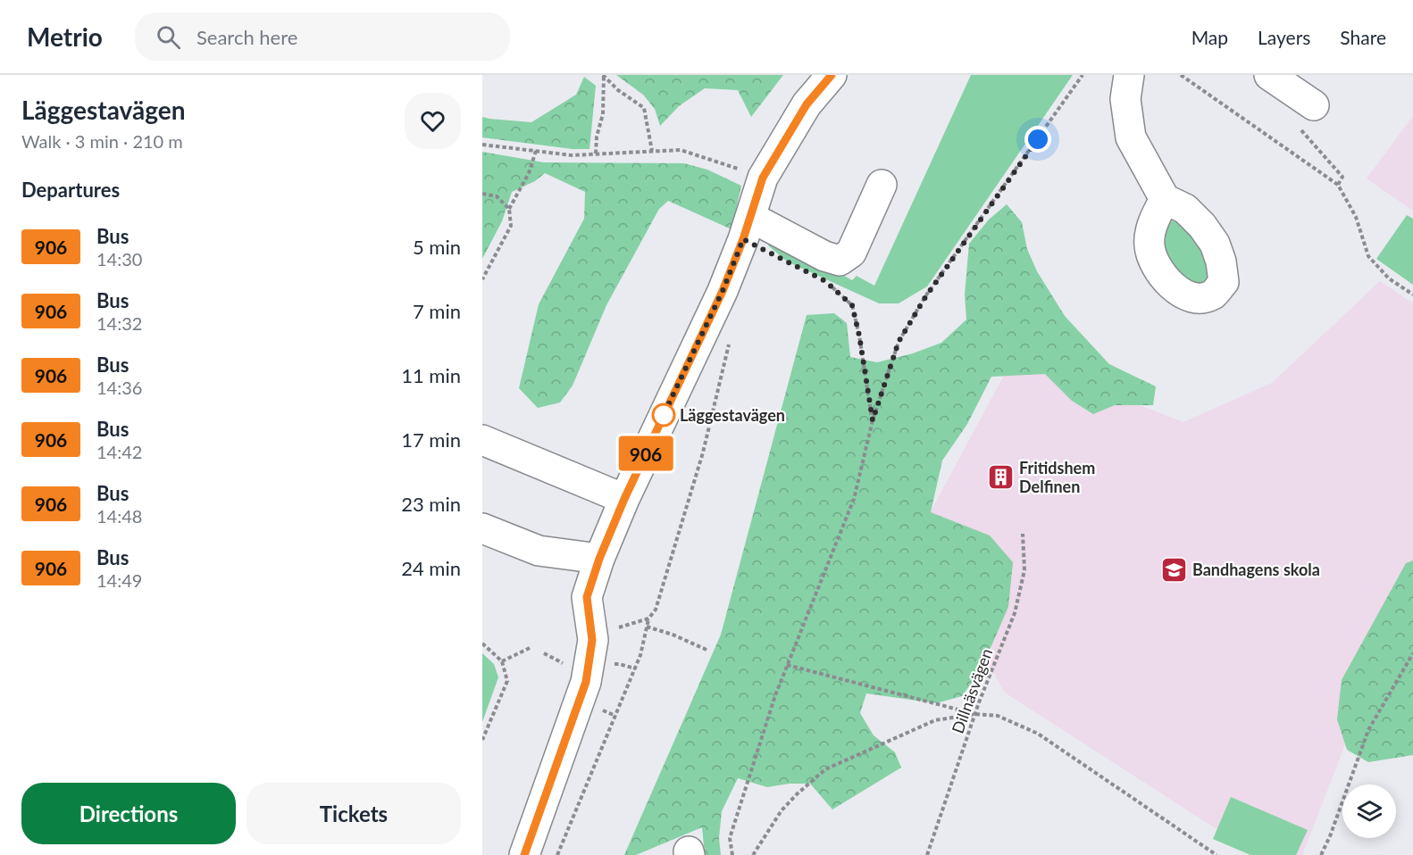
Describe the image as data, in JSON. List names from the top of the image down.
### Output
{
  "streets": {
    "path": ["Dillnäsvägen"]
  },
  "places": {
    "other": ["Läggestavägen"],
    "building": ["Fritidshem Delfinen"],
    "school or university": ["Bandhagens skola"]
  },
  "lines": ["bus line 906"],
  "page": {
    "header": "Metrio",
    "search": "Search here",
    "nav": ["Map", "Layers", "Share"],
    "heading": [
      ["Läggestavägen", "Walk · 3 min · 210 m"],
      "Departures"
    ],
    "on_map": "906",
    "list": [
      {
        "mark": "906",
        "name": "Bus",
        "note": "14:30",
        "value": "5 min"
      },
      {
        "mark": "906",
        "name": "Bus",
        "note": "14:32",
        "value": "7 min"
      },
      {
        "mark": "906",
        "name": "Bus",
        "note": "14:36",
        "value": "11 min"
      },
      {
        "mark": "906",
        "name": "Bus",
        "note": "14:42",
        "value": "17 min"
      },
      {
        "mark": "906",
        "name": "Bus",
        "note": "14:48",
        "value": "23 min"
      },
      {
        "mark": "906",
        "name": "Bus",
        "note": "14:49",
        "value": "24 min"
      }
    ],
    "buttons": ["Directions", "Tickets"]
  }
}
